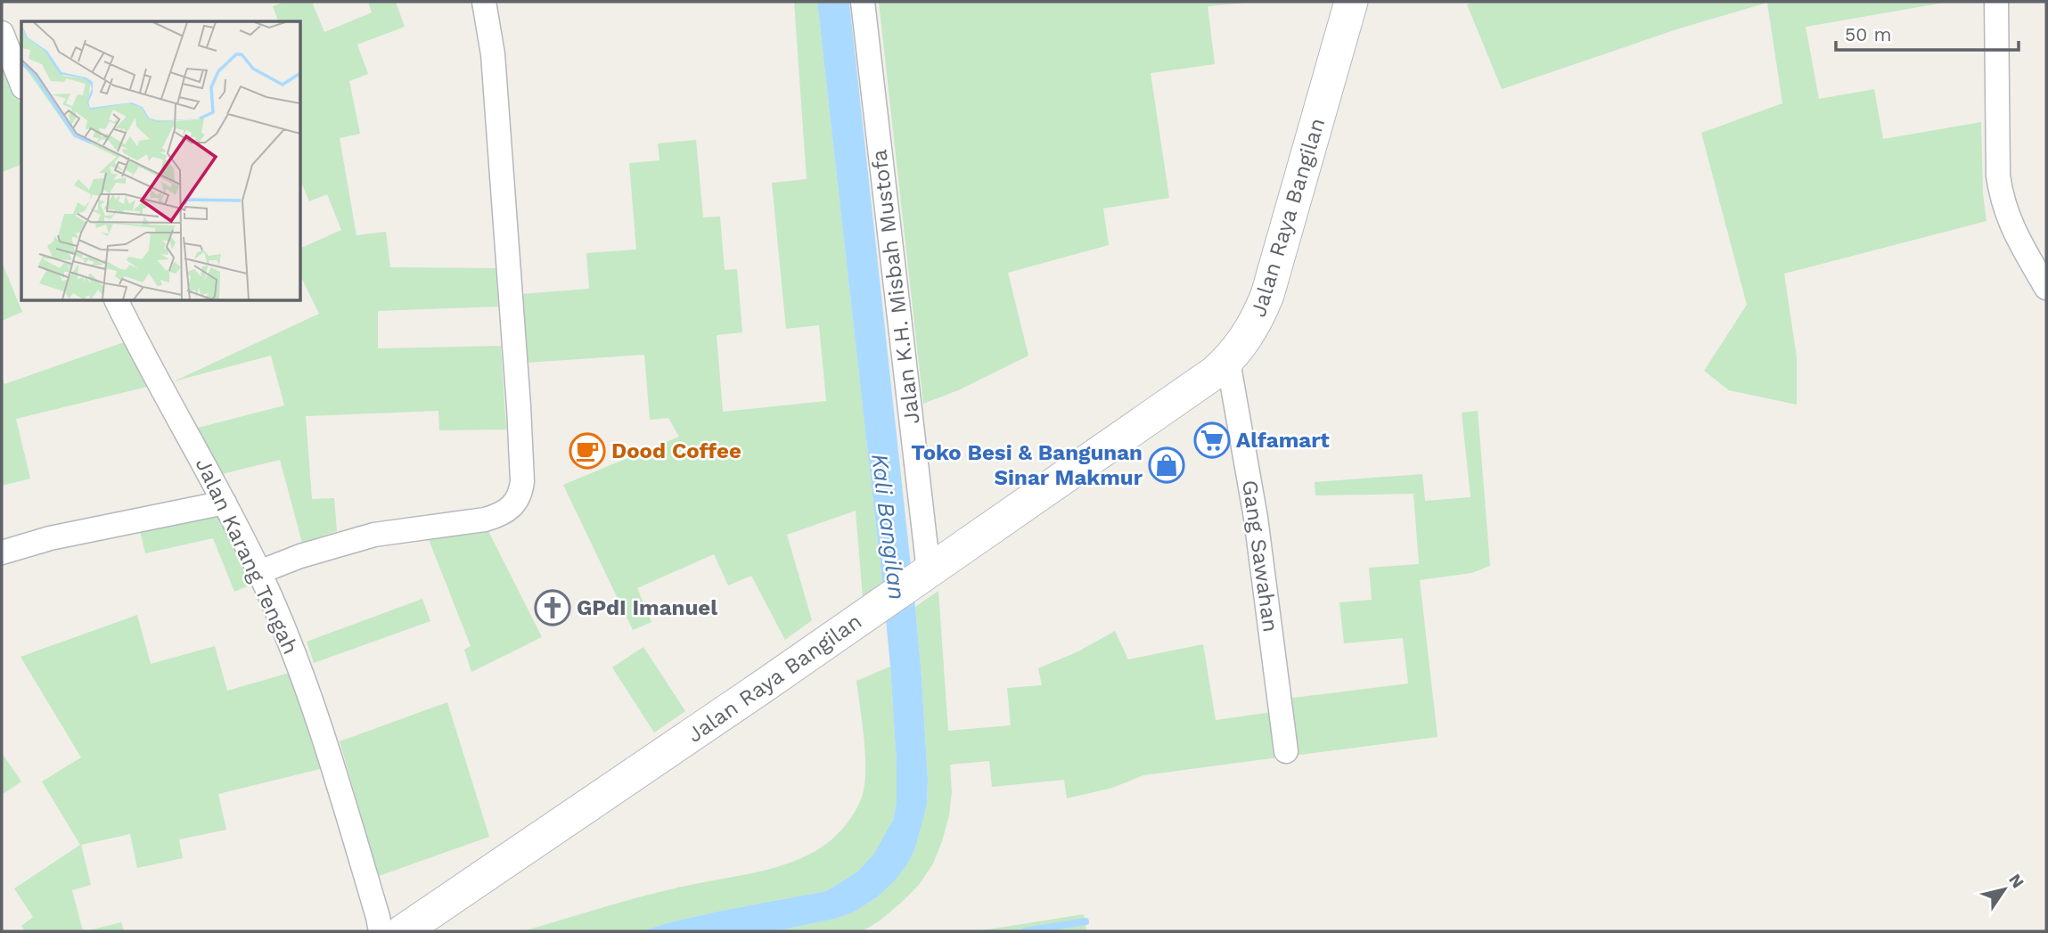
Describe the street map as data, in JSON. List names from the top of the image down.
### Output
{
  "streets": {
    "main road": ["Jalan Raya Bangilan"],
    "street": ["Jalan K.H. Misbah Mustofa", "Jalan Karang Tengah", "Gang Sawahan"]
  },
  "crossings": [
    ["Jalan Raya Bangilan", "Jalan K.H. Misbah Mustofa"],
    ["Jalan Raya Bangilan", "Gang Sawahan"]
  ],
  "water": ["Kali Bangilan"],
  "places": {
    "supermarket": ["Alfamart"],
    "cafe": ["Dood Coffee"],
    "shop": ["Toko Besi & Bangunan Sinar Makmur"],
    "church": ["GPdI Imanuel"]
  },
  "scale_bar": "50 m",
  "north": "top right"
}
